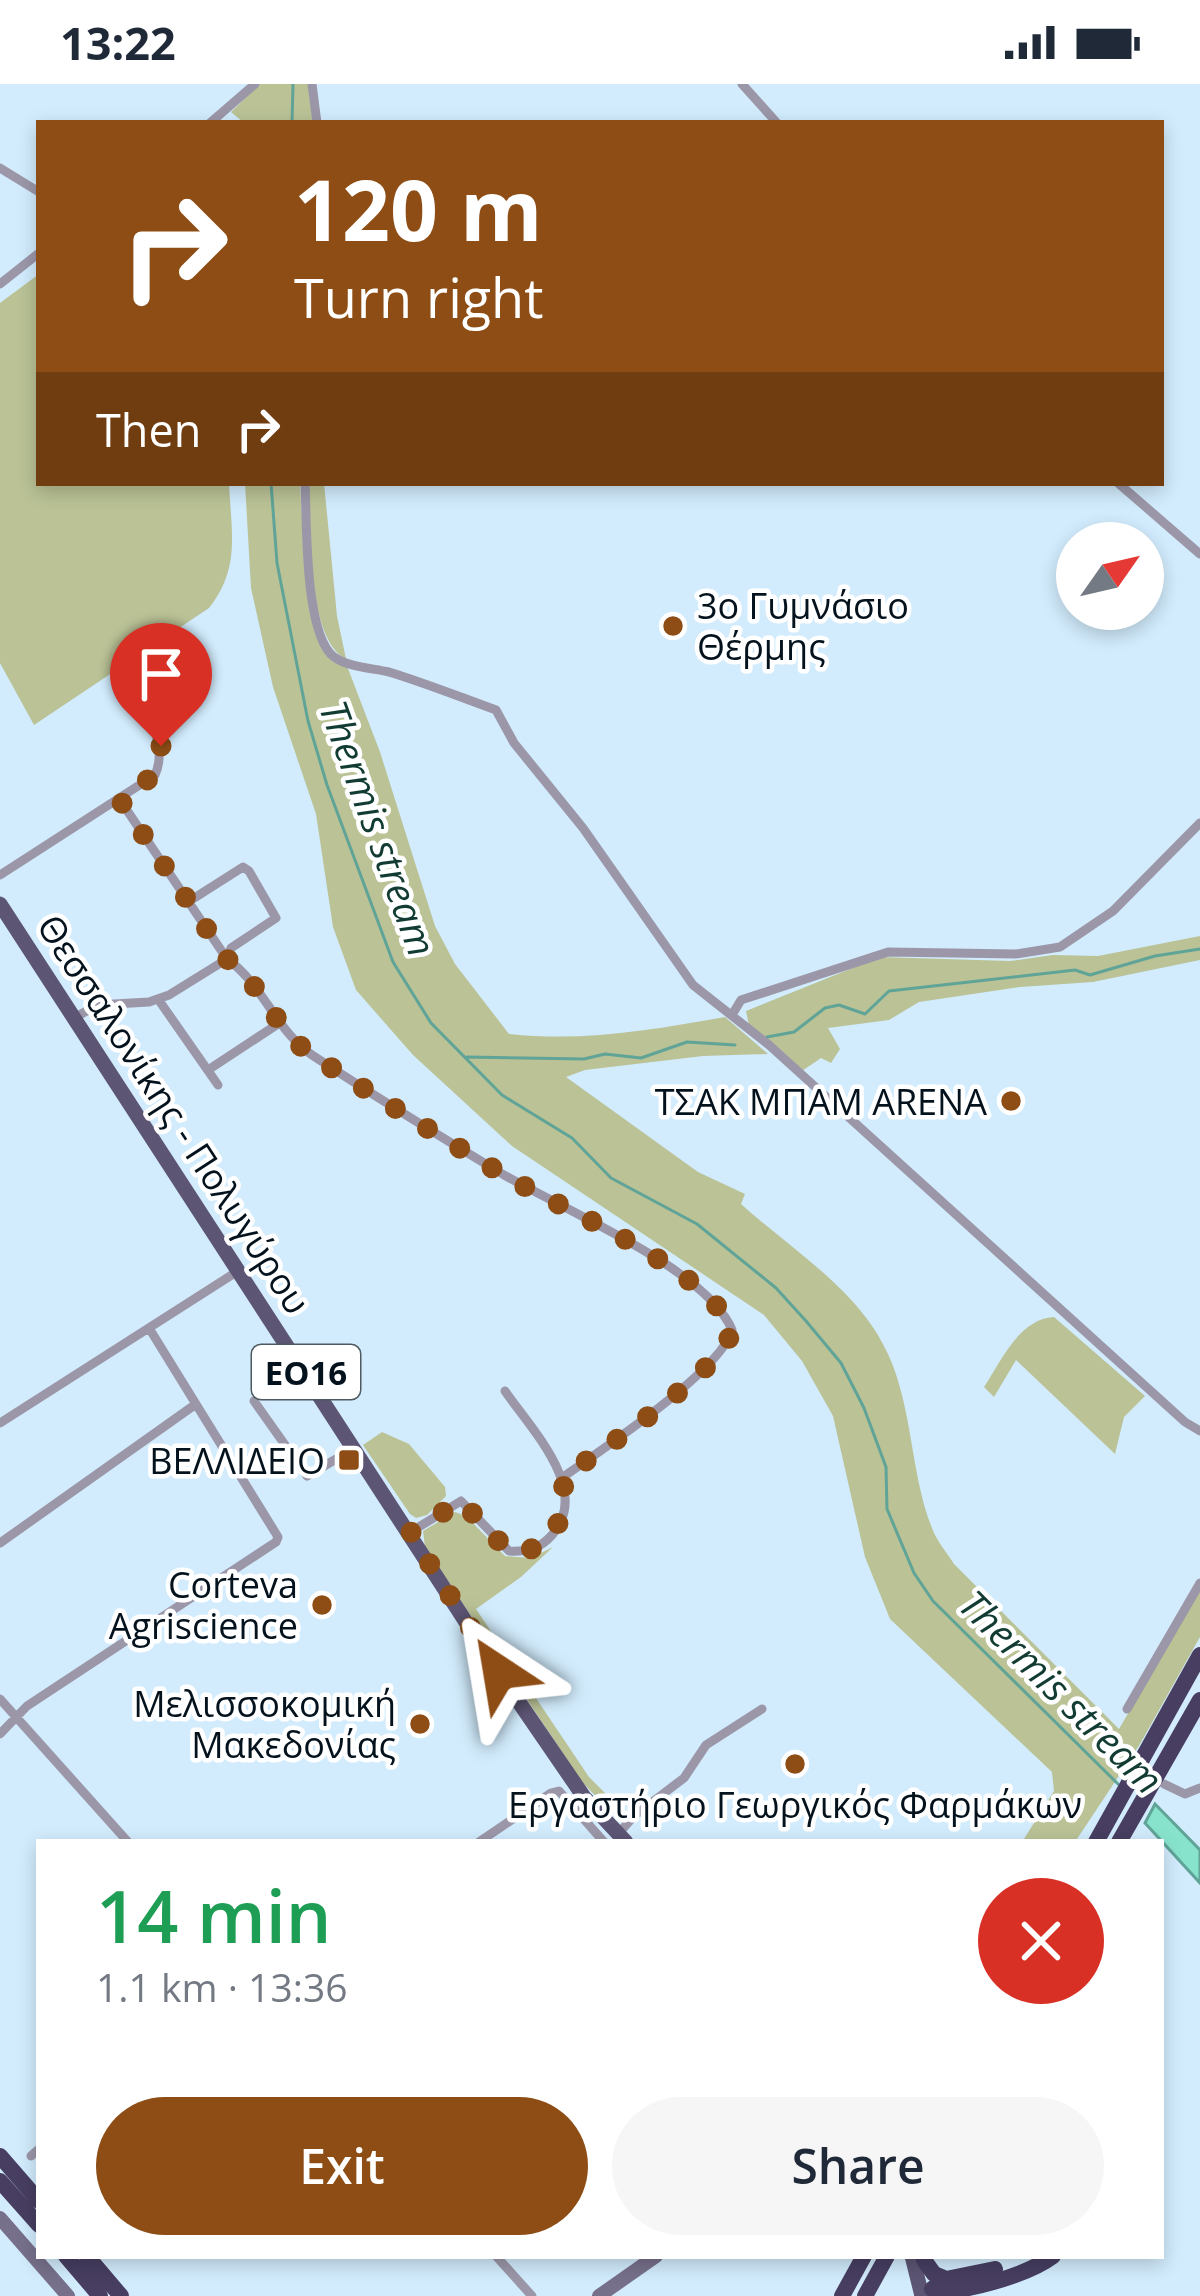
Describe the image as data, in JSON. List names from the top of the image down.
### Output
{
  "streets": {
    "main road": ["Θεσσαλονίκης - Πολυγύρου", "ΕΟ16"]
  },
  "water": ["Thermis stream"],
  "places": {
    "other": [
      "3ο Γυμνάσιο Θέρμης",
      "ΤΣΑΚ ΜΠΑΜ ARENA",
      "Corteva Agriscience",
      "Μελισσοκομική Μακεδονίας",
      "Εργαστήριο Γεωργικός Φαρμάκων"
    ],
    "transit": ["ΒΕΛΛΙΔΕΙΟ"]
  },
  "north": "top right",
  "page": {
    "status": "13:22",
    "turn": ["120 m", "Turn right"],
    "then": "Then",
    "heading": ["14 min", "1.1 km · 13:36"],
    "buttons": ["Exit", "Share"]
  }
}
